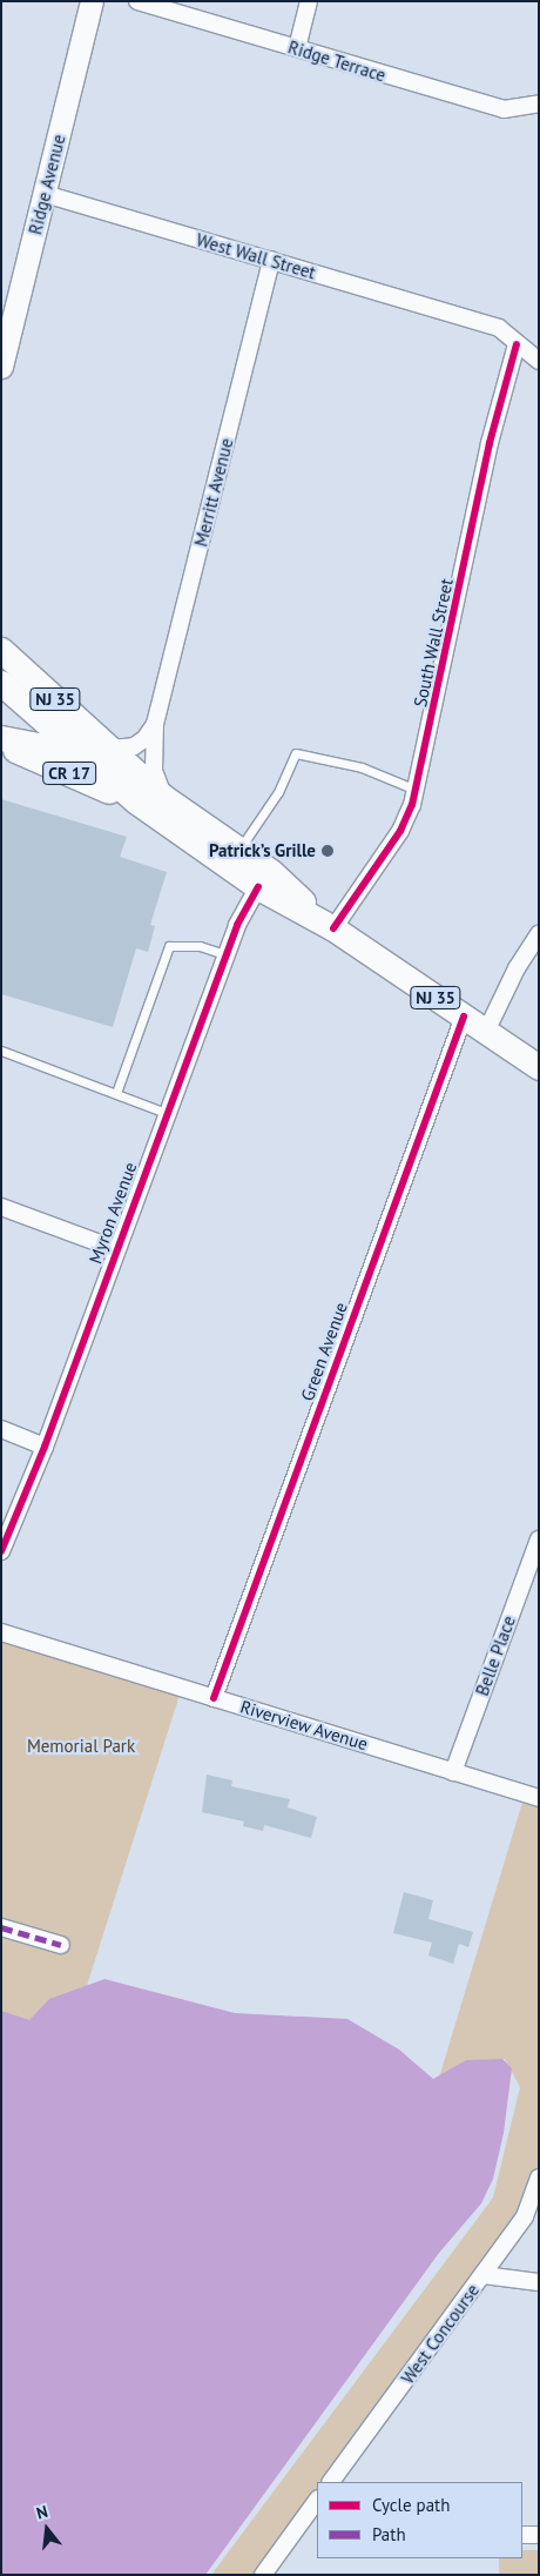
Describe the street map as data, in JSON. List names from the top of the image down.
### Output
{
  "streets": {
    "main road": ["NJ 35", "CR 17"],
    "street": [
      "Ridge Terrace",
      "Ridge Avenue",
      "West Wall Street",
      "Merritt Avenue",
      "South Wall Street",
      "Myron Avenue",
      "Green Avenue",
      "Belle Place",
      "Riverview Avenue",
      "West Concourse"
    ]
  },
  "crossings": [
    ["Ridge Avenue", "West Wall Street"],
    ["West Wall Street", "Merritt Avenue"],
    ["West Wall Street", "South Wall Street"],
    ["Merritt Avenue", "NJ 35"],
    ["Merritt Avenue", "CR 17"],
    ["South Wall Street", "NJ 35"],
    ["NJ 35", "CR 17"],
    ["NJ 35", "Myron Avenue"],
    ["NJ 35", "Green Avenue"],
    ["Green Avenue", "Riverview Avenue"],
    ["Belle Place", "Riverview Avenue"]
  ],
  "parks": ["Memorial Park"],
  "places": ["Patrick’s Grille"],
  "legend": ["Cycle path", "Path"],
  "north": "top"
}
